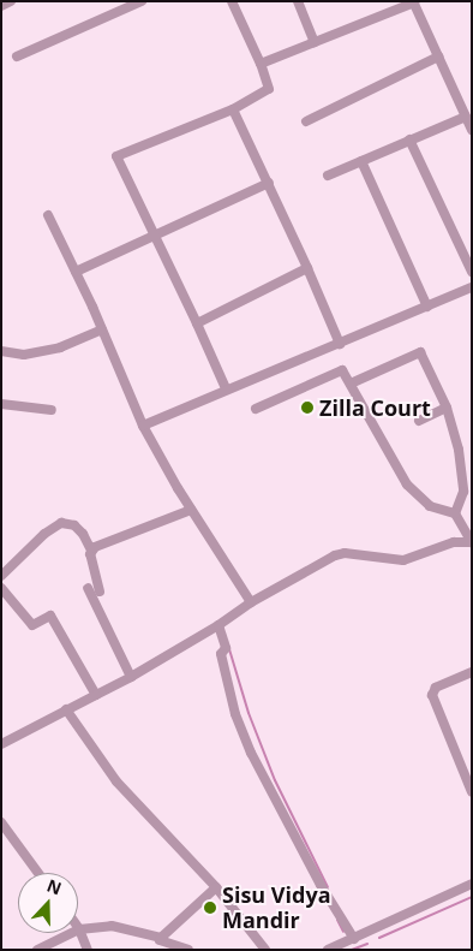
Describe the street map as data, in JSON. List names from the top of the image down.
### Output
{
  "places": ["Zilla Court", "Sisu Vidya Mandir"],
  "north": "top"
}
